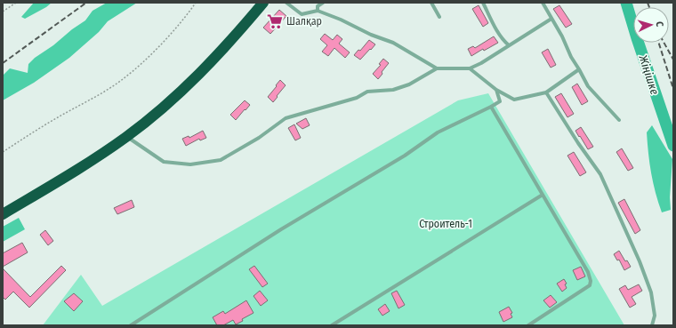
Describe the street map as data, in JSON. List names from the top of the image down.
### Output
{
  "water": ["Жіңішке"],
  "parks": ["Строитель-1"],
  "places": {
    "supermarket": ["Шалқар"]
  },
  "north": "right"
}
